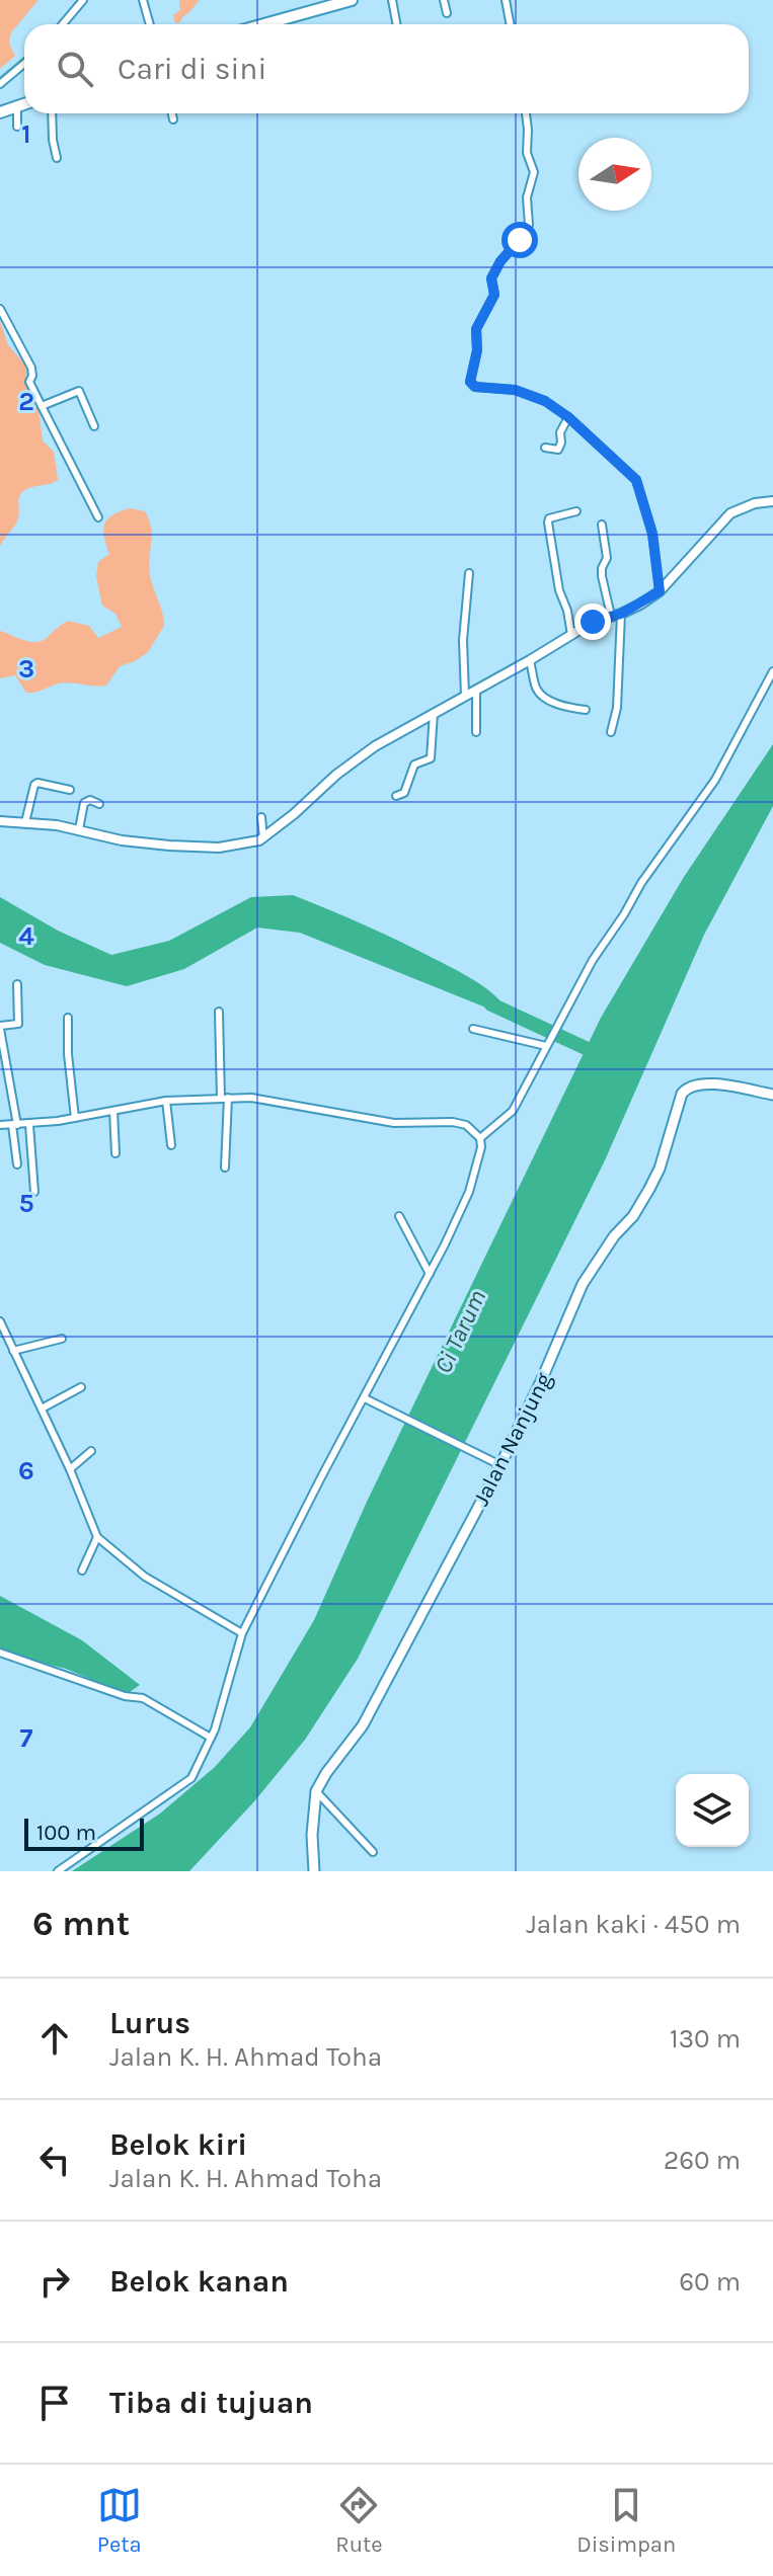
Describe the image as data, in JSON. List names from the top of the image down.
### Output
{
  "streets": {
    "main road": ["Jalan Nanjung"]
  },
  "water": ["Ci Tarum"],
  "scale_bar": "100 m",
  "north": "right",
  "page": {
    "search": "Cari di sini",
    "scale": "100 m",
    "heading": ["6 mnt", "Jalan kaki · 450 m"],
    "list": [
      ["Lurus", "Jalan K. H. Ahmad Toha", "130 m"],
      ["Belok kiri", "Jalan K. H. Ahmad Toha", "260 m"],
      ["Belok kanan", "60 m"],
      "Tiba di tujuan"
    ],
    "nav": ["Peta", "Rute", "Disimpan"]
  },
  "grid": {
    "rows": [
      "1",
      "2",
      "3",
      "4",
      "5",
      "6",
      "7"
    ]
  }
}
